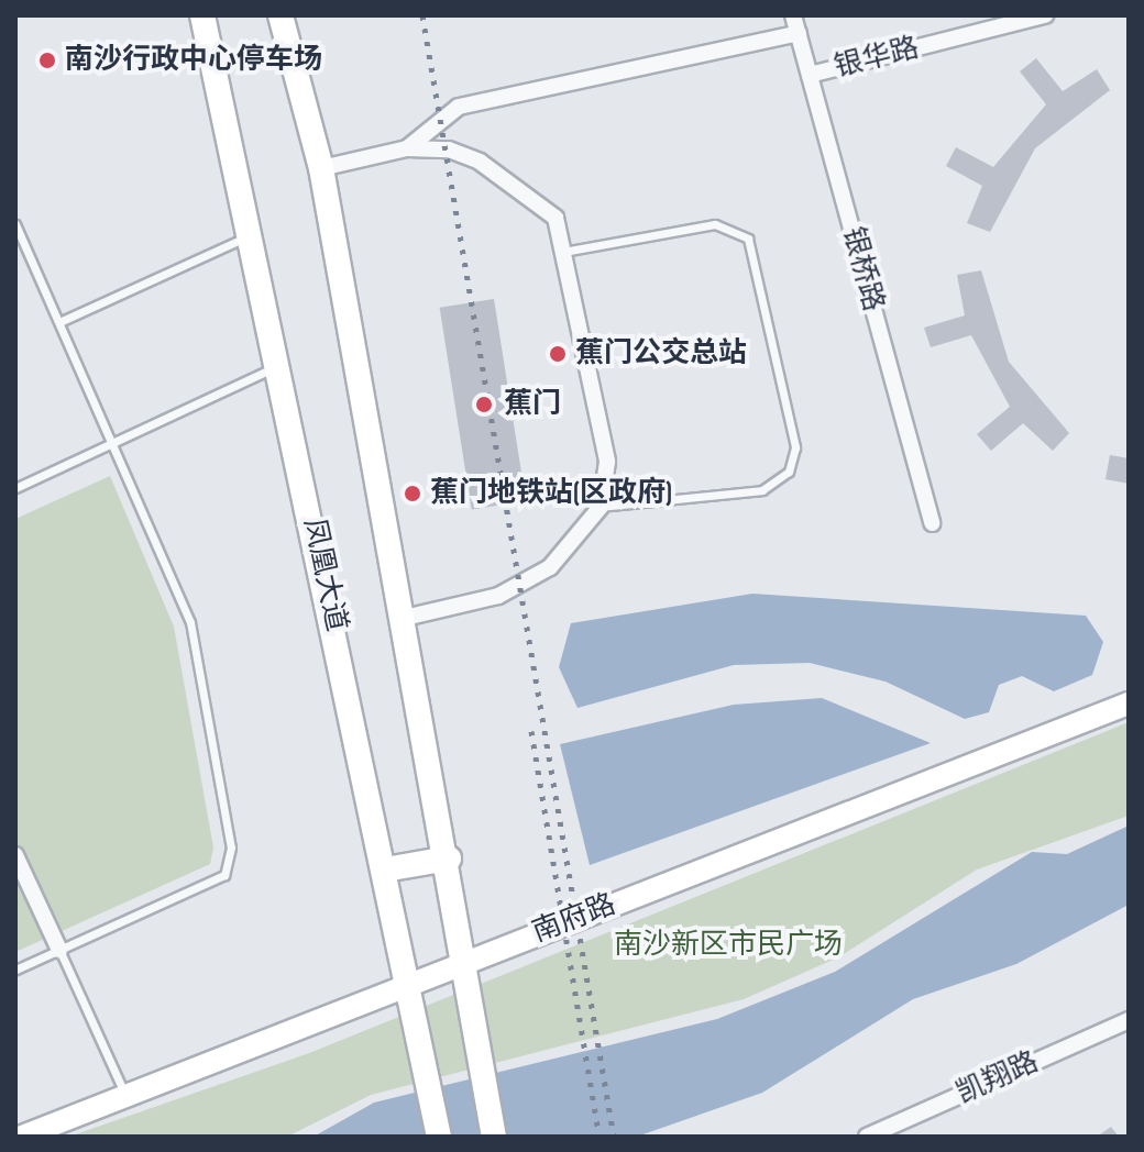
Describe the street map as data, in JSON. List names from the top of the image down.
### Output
{
  "streets": {
    "main road": ["凤凰大道"],
    "street": [
      "银华路",
      "银桥路",
      "南府路",
      "凯翔路"
    ]
  },
  "crossings": [
    ["银华路", "银桥路"],
    ["凤凰大道", "南府路"]
  ],
  "parks": ["南沙新区市民广场"],
  "places": [
    "南沙行政中心停车场",
    "蕉门公交总站",
    "蕉门",
    "蕉门地铁站(区政府)"
  ]
}
